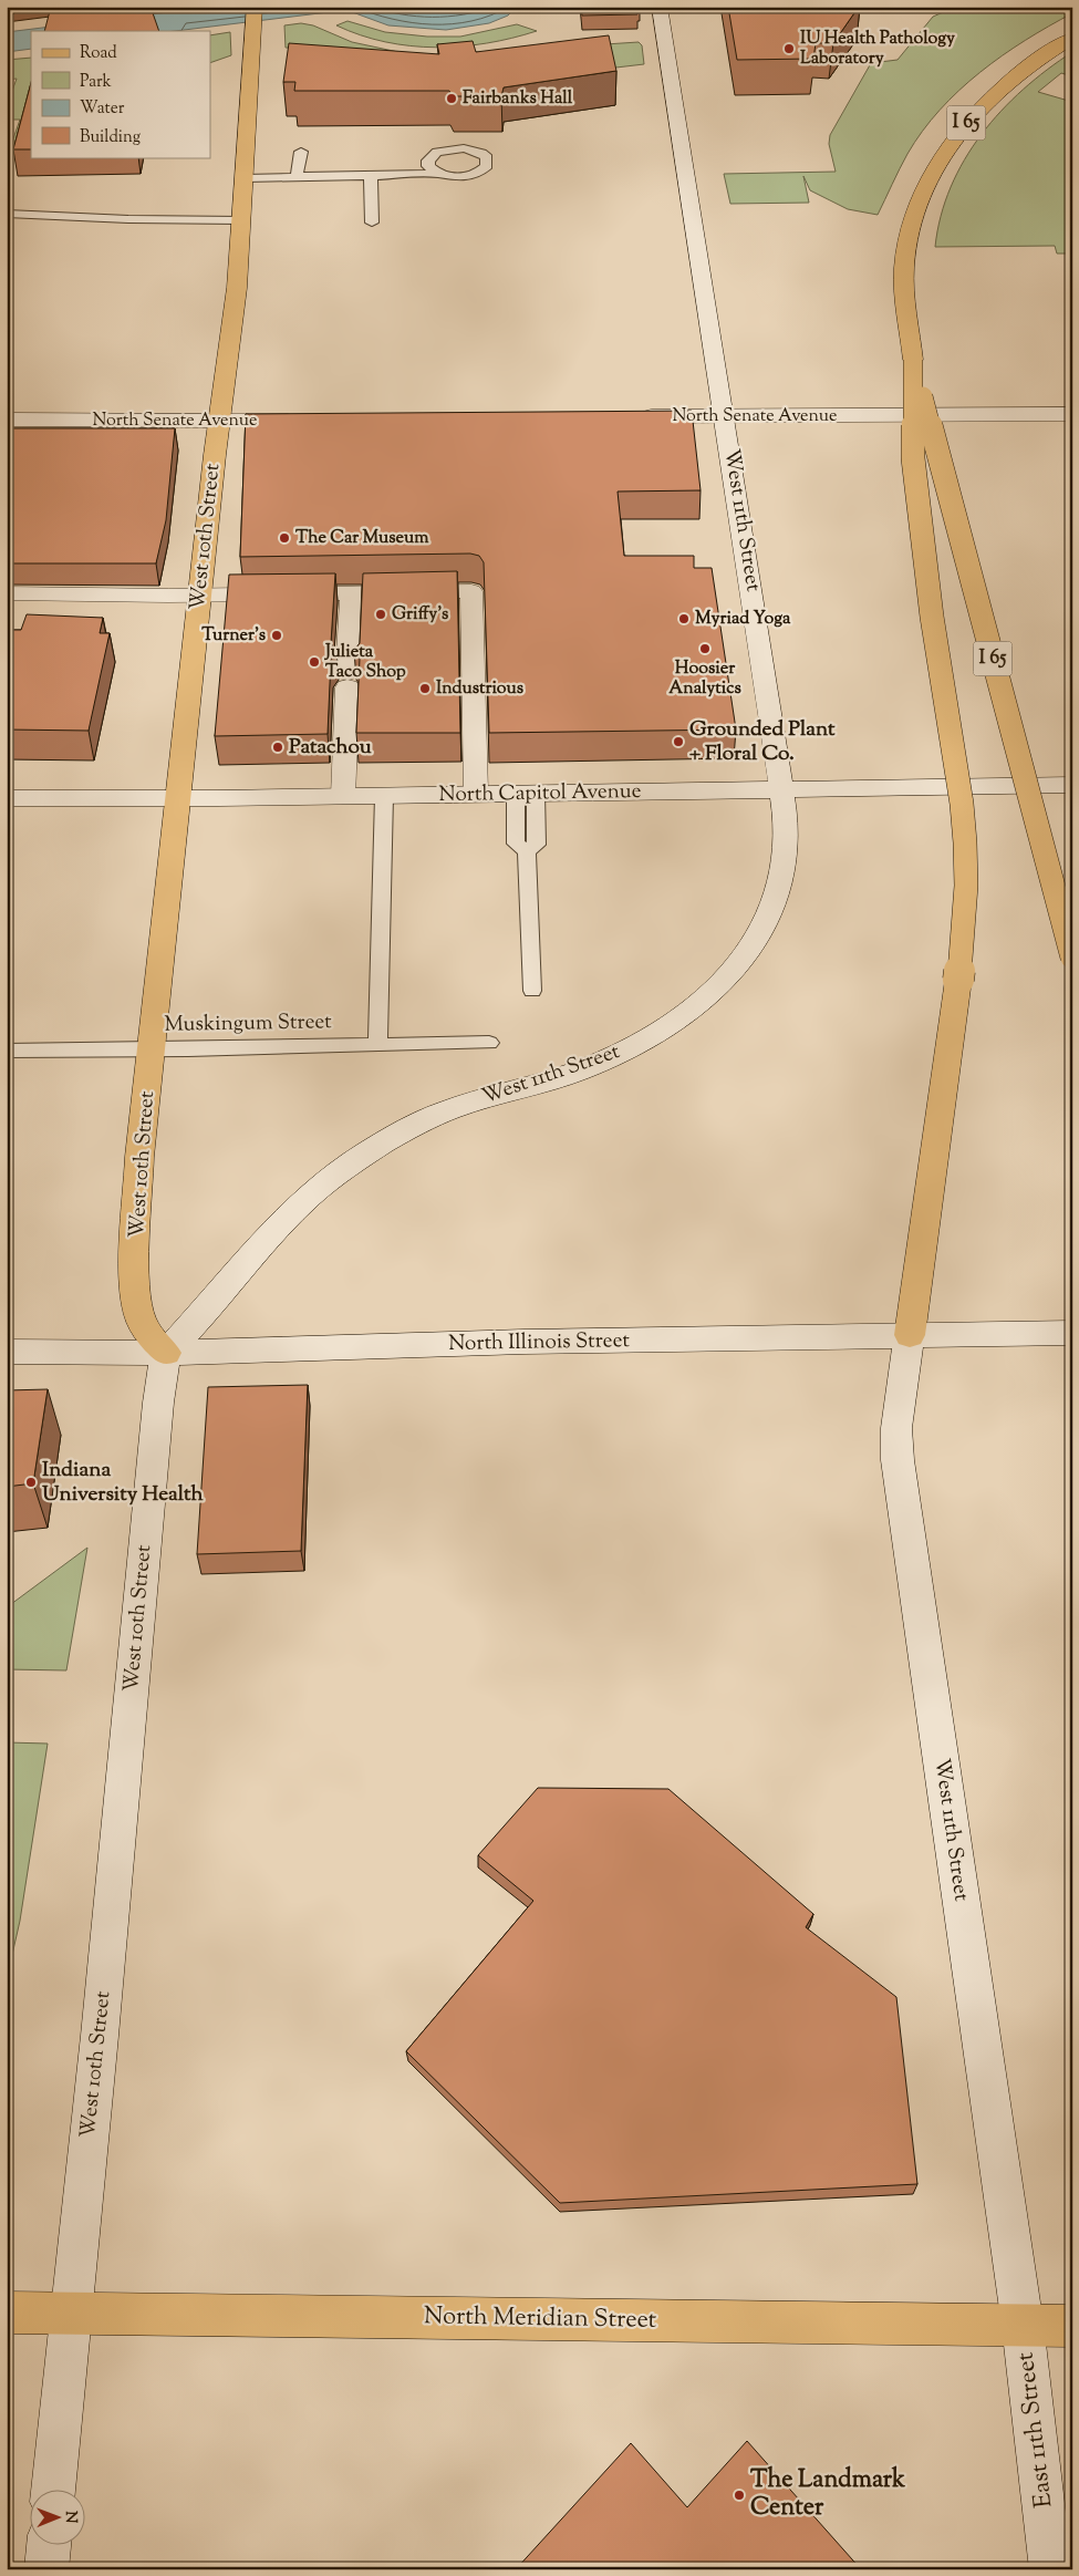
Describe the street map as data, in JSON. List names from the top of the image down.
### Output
{
  "streets": {
    "main road": [
      "I 65",
      "North Senate Avenue",
      "West 11th Street",
      "West 10th Street",
      "North Capitol Avenue",
      "North Illinois Street",
      "North Meridian Street",
      "East 11th Street"
    ],
    "lane": ["Muskingum Street"]
  },
  "crossings": [
    ["North Senate Avenue", "West 11th Street"],
    ["North Senate Avenue", "West 10th Street"],
    ["West 11th Street", "West 10th Street"],
    ["West 11th Street", "North Capitol Avenue"],
    ["West 11th Street", "North Illinois Street"],
    ["West 11th Street", "North Meridian Street"],
    ["West 11th Street", "East 11th Street"],
    ["West 10th Street", "North Capitol Avenue"],
    ["West 10th Street", "Muskingum Street"],
    ["West 10th Street", "North Illinois Street"],
    ["West 10th Street", "North Meridian Street"],
    ["North Meridian Street", "East 11th Street"]
  ],
  "places": [
    "IU Health Pathology Laboratory",
    "Fairbanks Hall",
    "The Car Museum",
    "Griffy's",
    "Myriad Yoga",
    "Turner's",
    "Hoosier Analytics",
    "Julieta Taco Shop",
    "Industrious",
    "Grounded Plant + Floral Co.",
    "Patachou",
    "Indiana University Health",
    "The Landmark Center"
  ],
  "legend": [
    "Road",
    "Park",
    "Water",
    "Building"
  ],
  "north": "right"
}
